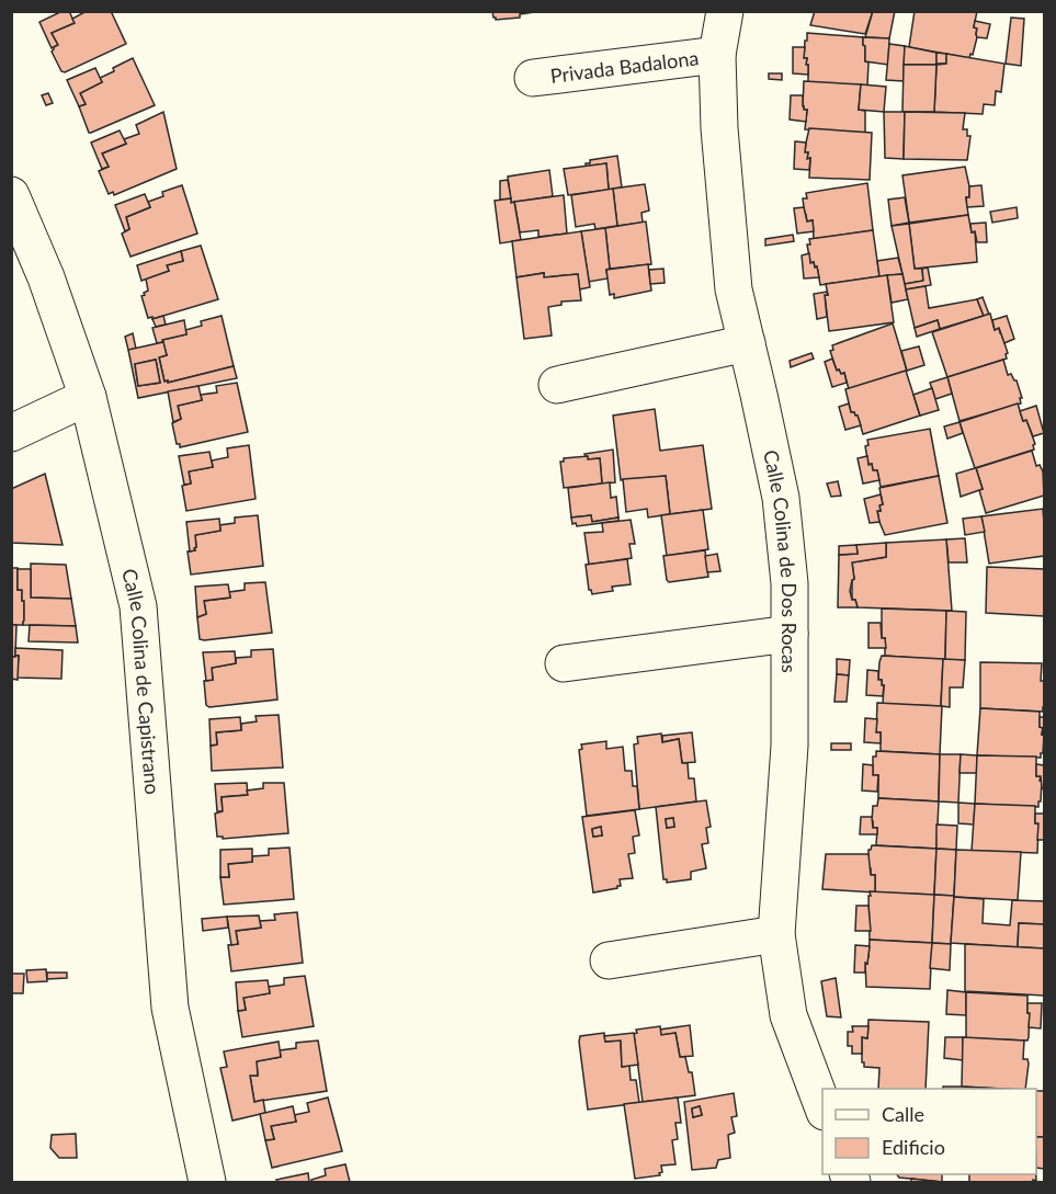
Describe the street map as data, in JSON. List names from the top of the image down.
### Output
{
  "streets": {
    "street": ["Privada Badalona", "Calle Colina de Dos Rocas", "Calle Colina de Capistrano"]
  },
  "crossings": [
    ["Privada Badalona", "Calle Colina de Dos Rocas"]
  ],
  "legend": ["Calle", "Edificio"]
}
